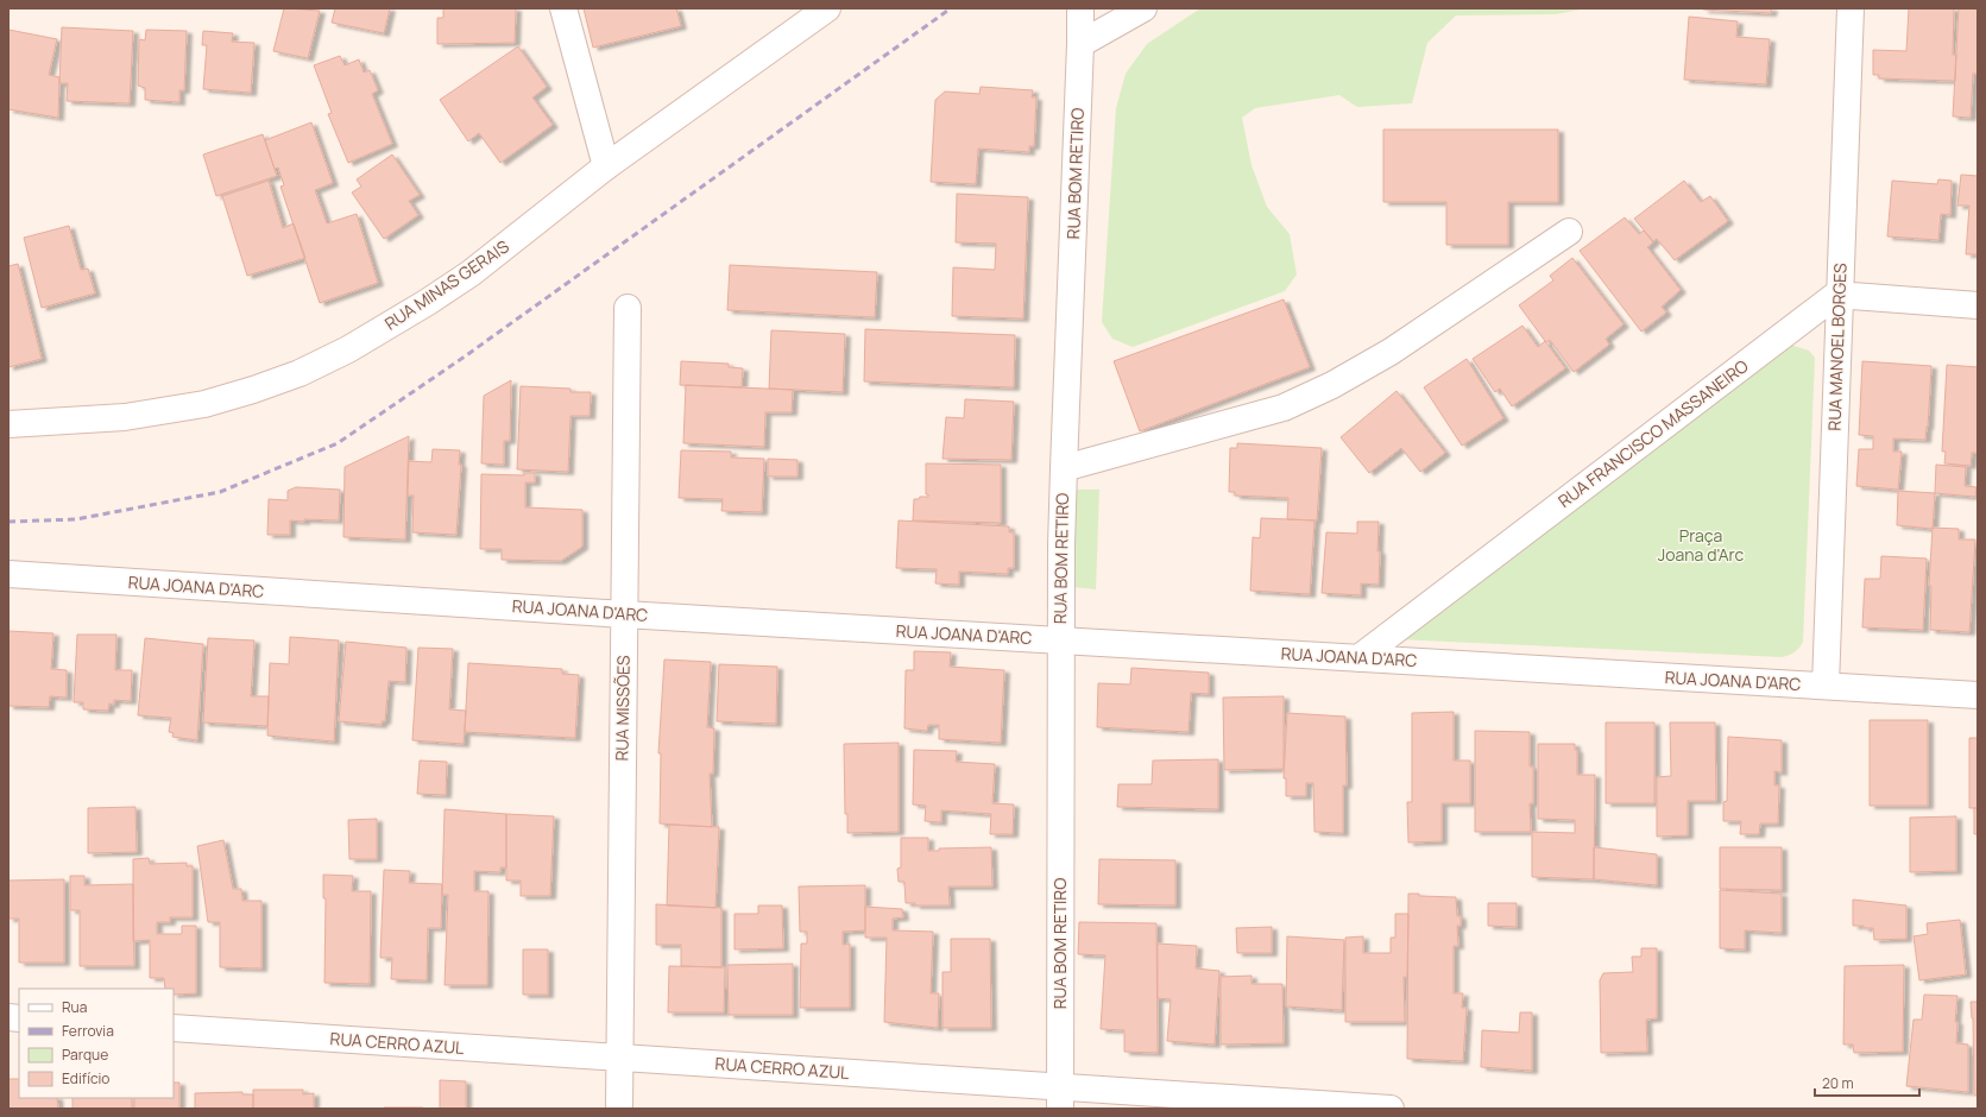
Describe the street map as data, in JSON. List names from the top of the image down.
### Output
{
  "streets": {
    "street": [
      "RUA BOM RETIRO",
      "RUA MINAS GERAIS",
      "RUA MANOEL BORGES",
      "RUA FRANCISCO MASSANEIRO",
      "RUA JOANA D'ARC",
      "RUA MISSÕES",
      "RUA CERRO AZUL"
    ]
  },
  "crossings": [
    ["RUA BOM RETIRO", "RUA JOANA D'ARC"],
    ["RUA BOM RETIRO", "RUA CERRO AZUL"],
    ["RUA MANOEL BORGES", "RUA FRANCISCO MASSANEIRO"],
    ["RUA MANOEL BORGES", "RUA JOANA D'ARC"],
    ["RUA FRANCISCO MASSANEIRO", "RUA JOANA D'ARC"],
    ["RUA JOANA D'ARC", "RUA MISSÕES"],
    ["RUA MISSÕES", "RUA CERRO AZUL"]
  ],
  "parks": ["Praça Joana d'Arc"],
  "legend": [
    "Rua",
    "Ferrovia",
    "Parque",
    "Edifício"
  ],
  "scale_bar": "20 m"
}
